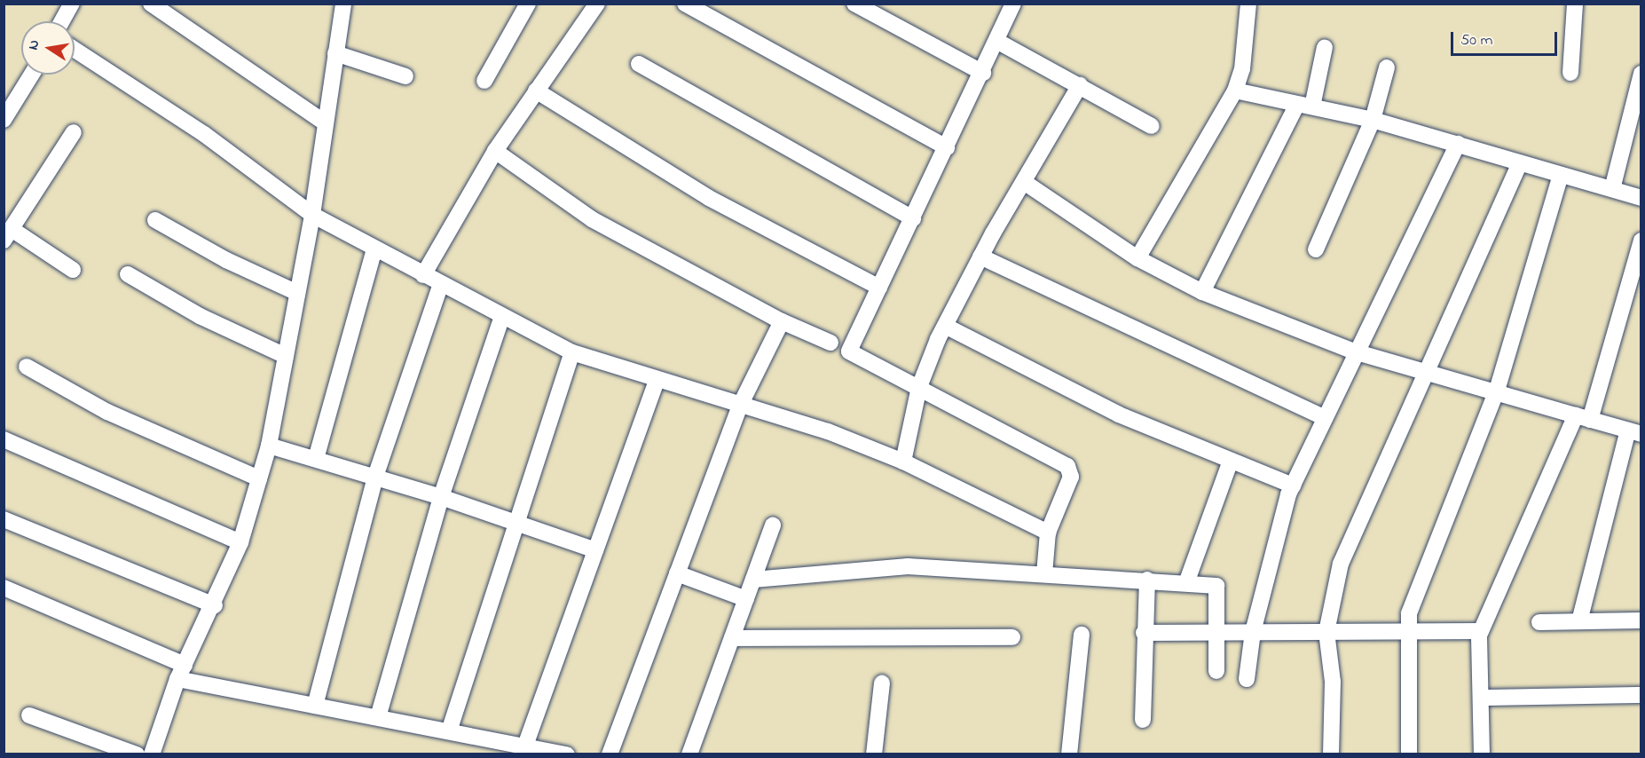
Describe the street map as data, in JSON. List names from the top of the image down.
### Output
{
  "scale_bar": "50 m",
  "north": "left"
}
